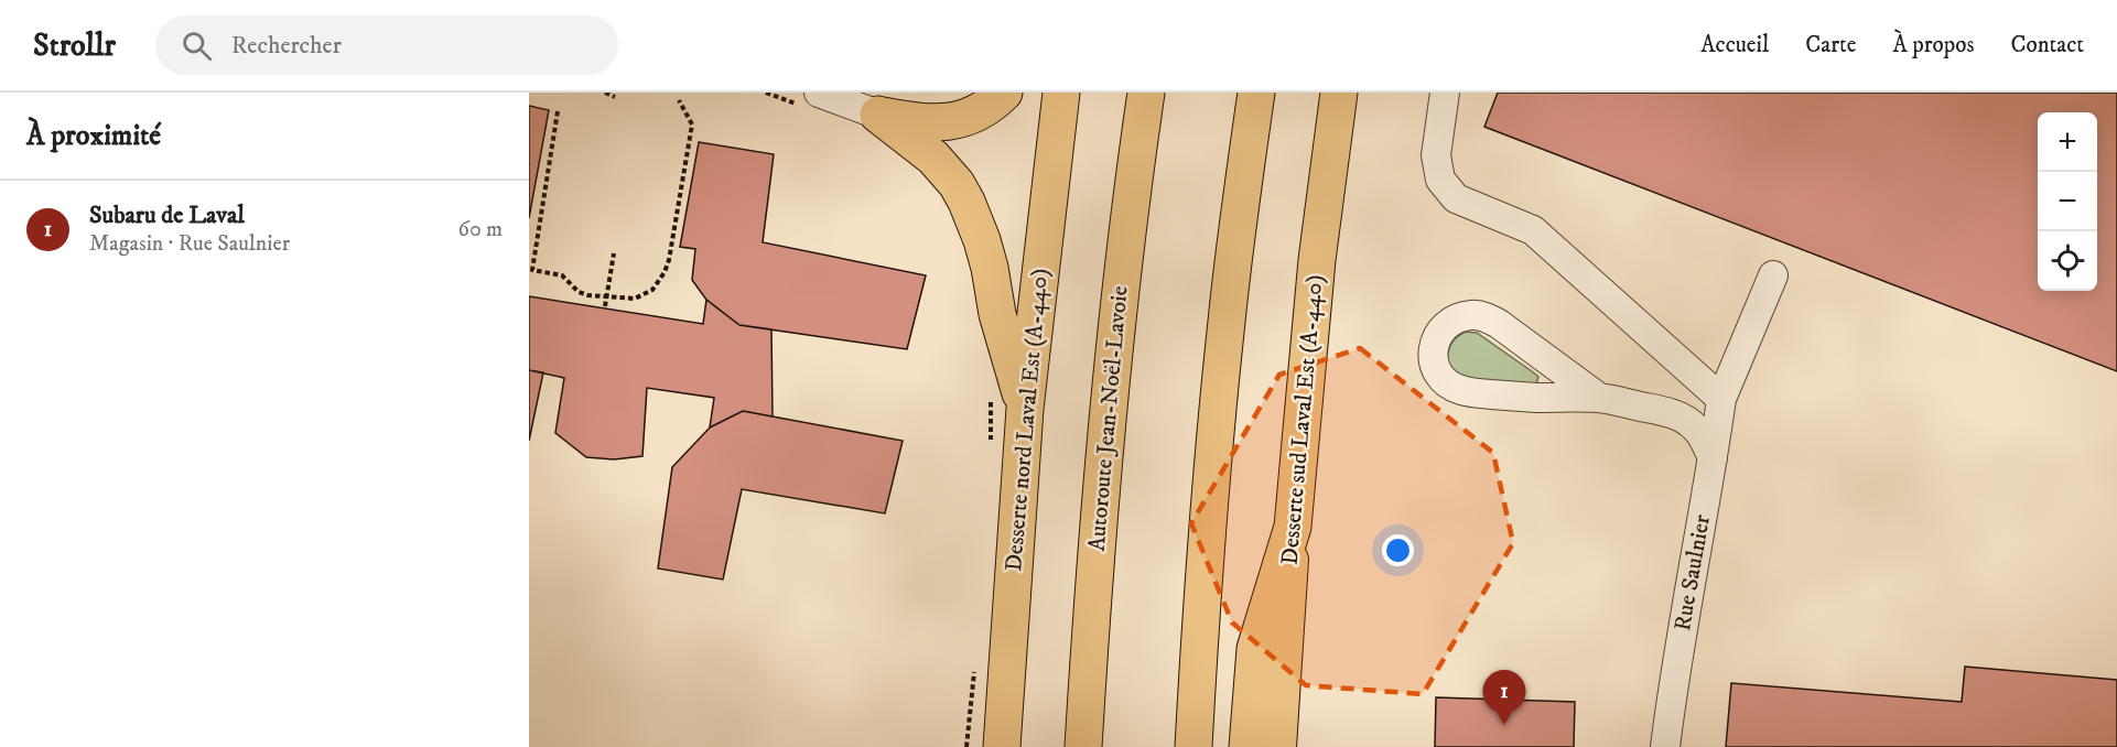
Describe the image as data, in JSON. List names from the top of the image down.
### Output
{
  "streets": {
    "highway": ["Autoroute Jean-Noël-Lavoie", "Desserte nord Laval Est (A-440)", "Desserte sud Laval Est (A-440)"],
    "street": ["Rue Saulnier"]
  },
  "page": {
    "header": "Strollr",
    "search": "Rechercher",
    "nav": [
      "Accueil",
      "Carte",
      "À propos",
      "Contact"
    ],
    "heading": "À proximité",
    "map_buttons": ["+", "−"],
    "list": [
      {
        "mark": "1",
        "name": "Subaru de Laval",
        "note": "Magasin · Rue Saulnier",
        "value": "60 m"
      }
    ],
    "pins": "1"
  }
}
